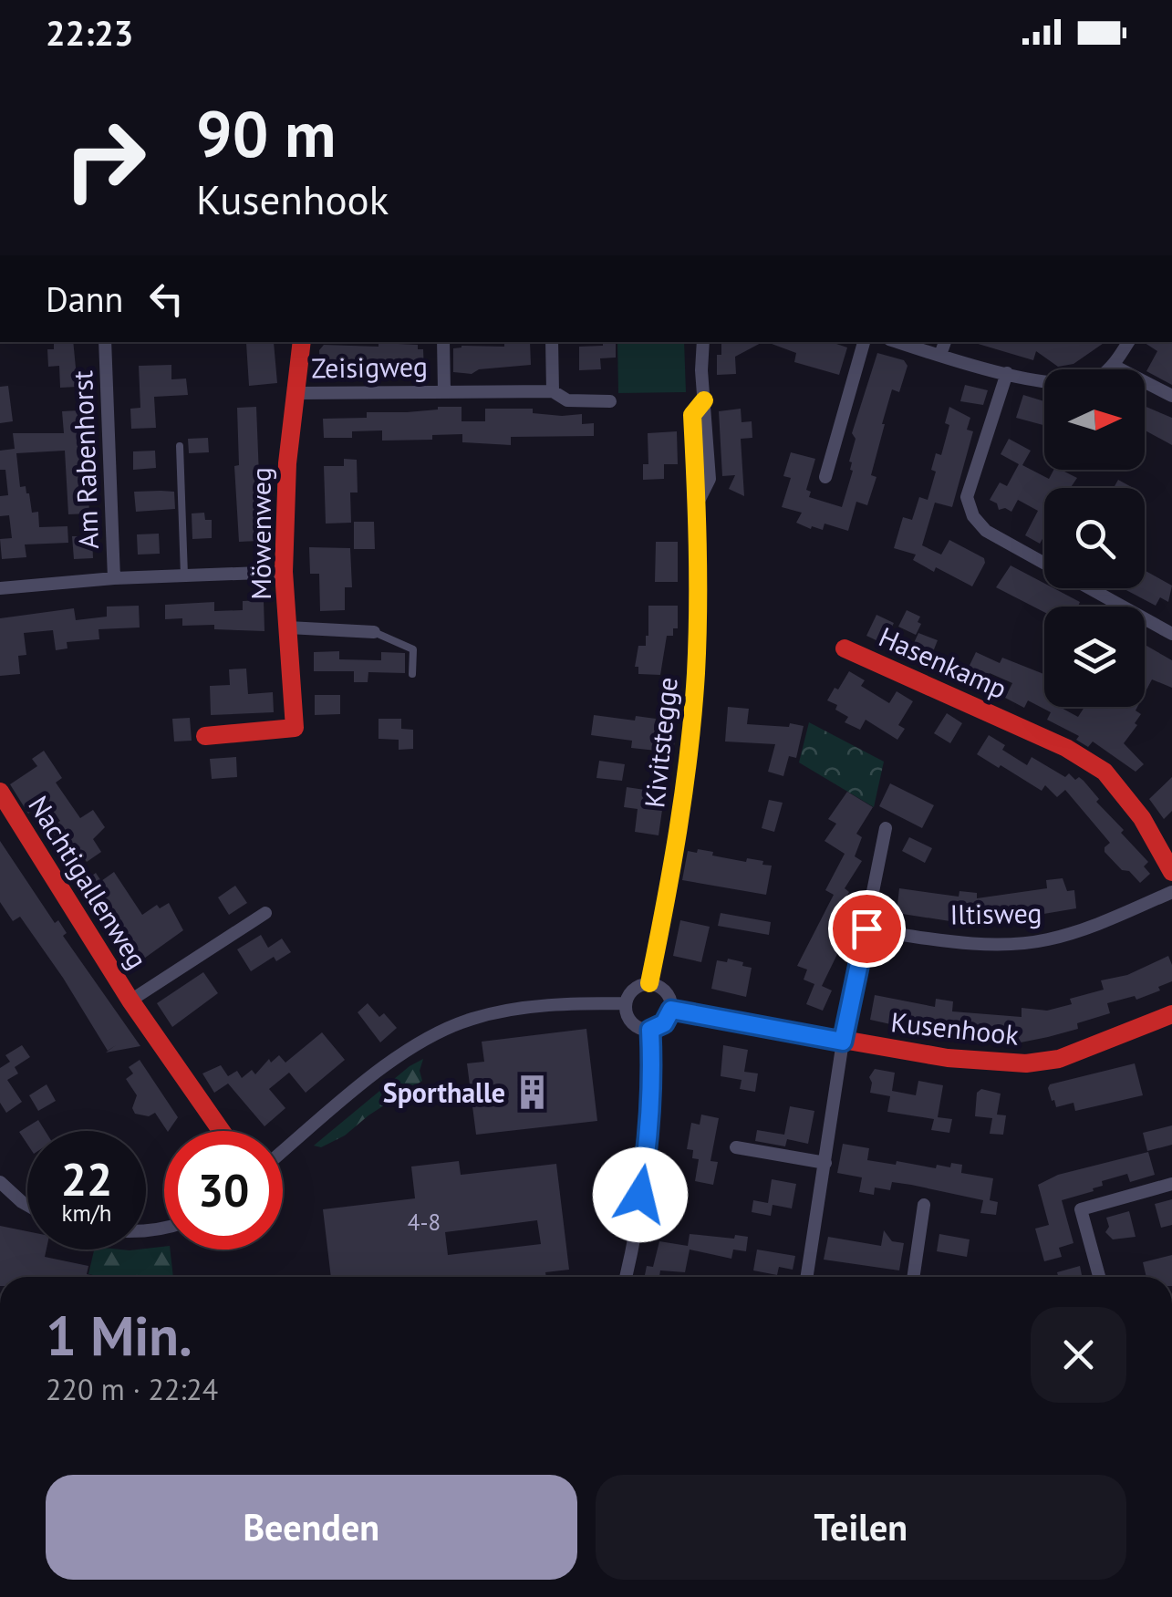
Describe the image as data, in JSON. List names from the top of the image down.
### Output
{
  "streets": {
    "street": [
      "Zeisigweg",
      "Am Rabenhorst",
      "Möwenweg",
      "Hasenkamp",
      "Kivitstegge",
      "Nachtigallenweg",
      "Iltisweg",
      "Kusenhook"
    ]
  },
  "crossings": [
    ["Zeisigweg", "Möwenweg"],
    ["Kivitstegge", "Kusenhook"]
  ],
  "places": {
    "building": ["Sporthalle"]
  },
  "house_numbers": ["4-8"],
  "north": "right",
  "page": {
    "status": "22:23",
    "turn": ["90 m", "Kusenhook"],
    "then": "Dann",
    "speed": "22 km/h",
    "limit": "30",
    "heading": ["1 Min.", "220 m · 22:24"],
    "buttons": ["Beenden", "Teilen"]
  }
}
